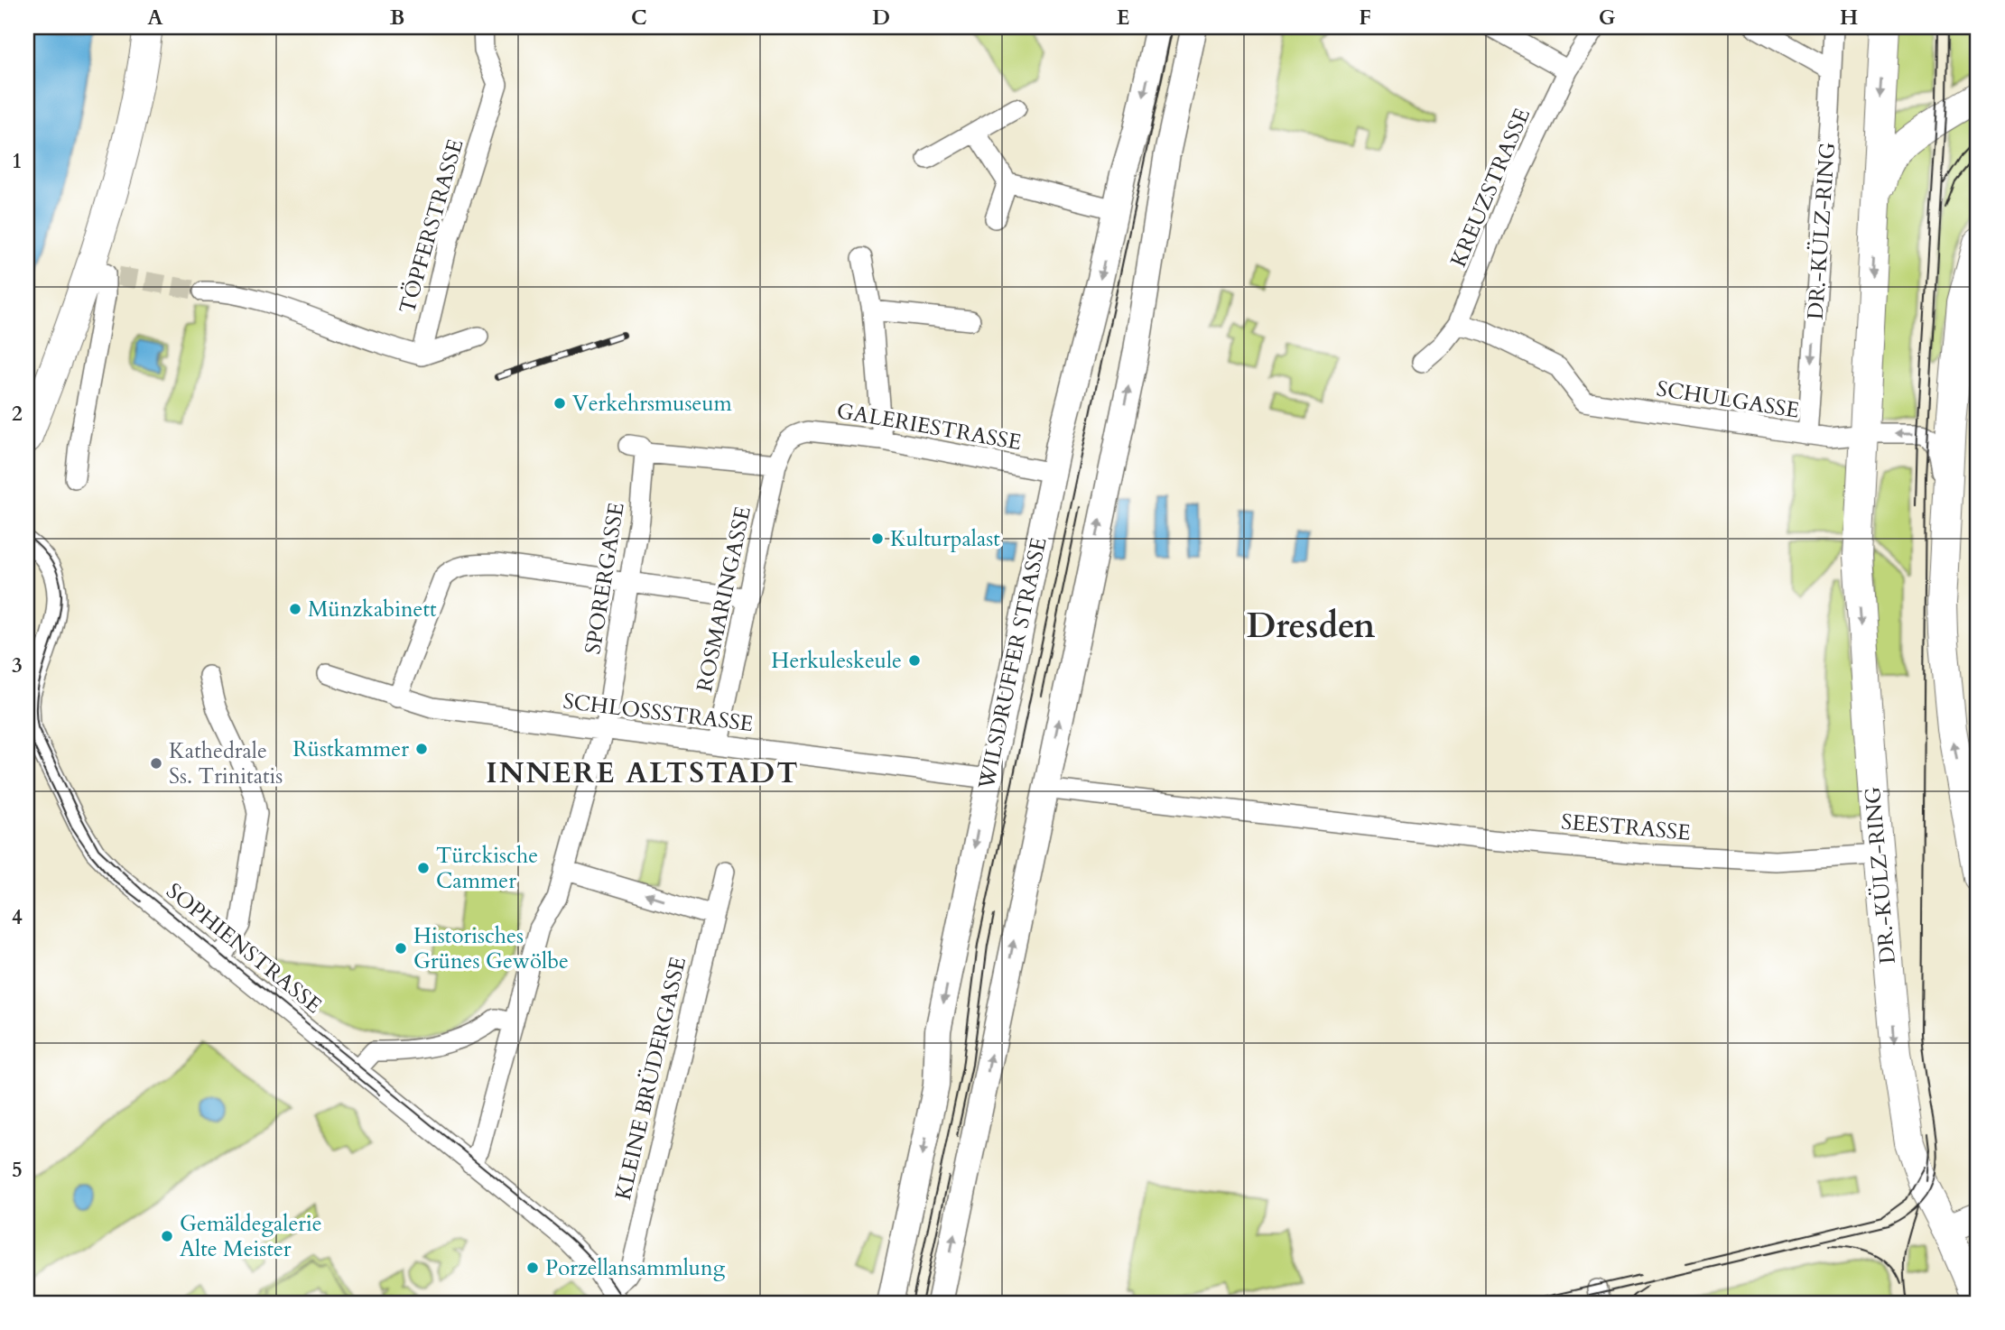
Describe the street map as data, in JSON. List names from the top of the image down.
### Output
{
  "streets": {
    "main road": ["DR.-KÜLZ-RING"],
    "street": [
      "KREUZSTRASSE",
      "TÖPFERSTRASSE",
      "SCHULGASSE",
      "GALERIESTRASSE",
      "SPORERGASSE",
      "ROSMARINGASSE",
      "WILSDRUFFER STRASSE",
      "SCHLOSSSTRASSE",
      "SEESTRASSE",
      "SOPHIENSTRASSE",
      "KLEINE BRÜDERGASSE"
    ]
  },
  "crossings": [
    ["KREUZSTRASSE", "SCHULGASSE"],
    ["DR.-KÜLZ-RING", "SCHULGASSE"],
    ["DR.-KÜLZ-RING", "SEESTRASSE"],
    ["GALERIESTRASSE", "SPORERGASSE"],
    ["GALERIESTRASSE", "ROSMARINGASSE"],
    ["GALERIESTRASSE", "WILSDRUFFER STRASSE"],
    ["SPORERGASSE", "ROSMARINGASSE"],
    ["SPORERGASSE", "SCHLOSSSTRASSE"],
    ["SPORERGASSE", "SOPHIENSTRASSE"],
    ["ROSMARINGASSE", "SCHLOSSSTRASSE"],
    ["WILSDRUFFER STRASSE", "SCHLOSSSTRASSE"],
    ["SOPHIENSTRASSE", "KLEINE BRÜDERGASSE"]
  ],
  "one_way": ["DR.-KÜLZ-RING"],
  "districts": ["Dresden", "INNERE ALTSTADT"],
  "places": [
    "Verkehrsmuseum",
    "Kulturpalast",
    "Münzkabinett",
    "Herkuleskeule",
    "Rüstkammer",
    "Kathedrale Ss. Trinitatis",
    "Türckische Cammer",
    "Historisches Grünes Gewölbe",
    "Gemäldegalerie Alte Meister",
    "Porzellansammlung"
  ],
  "grid": {
    "columns": [
      "A",
      "B",
      "C",
      "D",
      "E",
      "F",
      "G",
      "H"
    ],
    "rows": [
      "1",
      "2",
      "3",
      "4",
      "5"
    ]
  }
}
